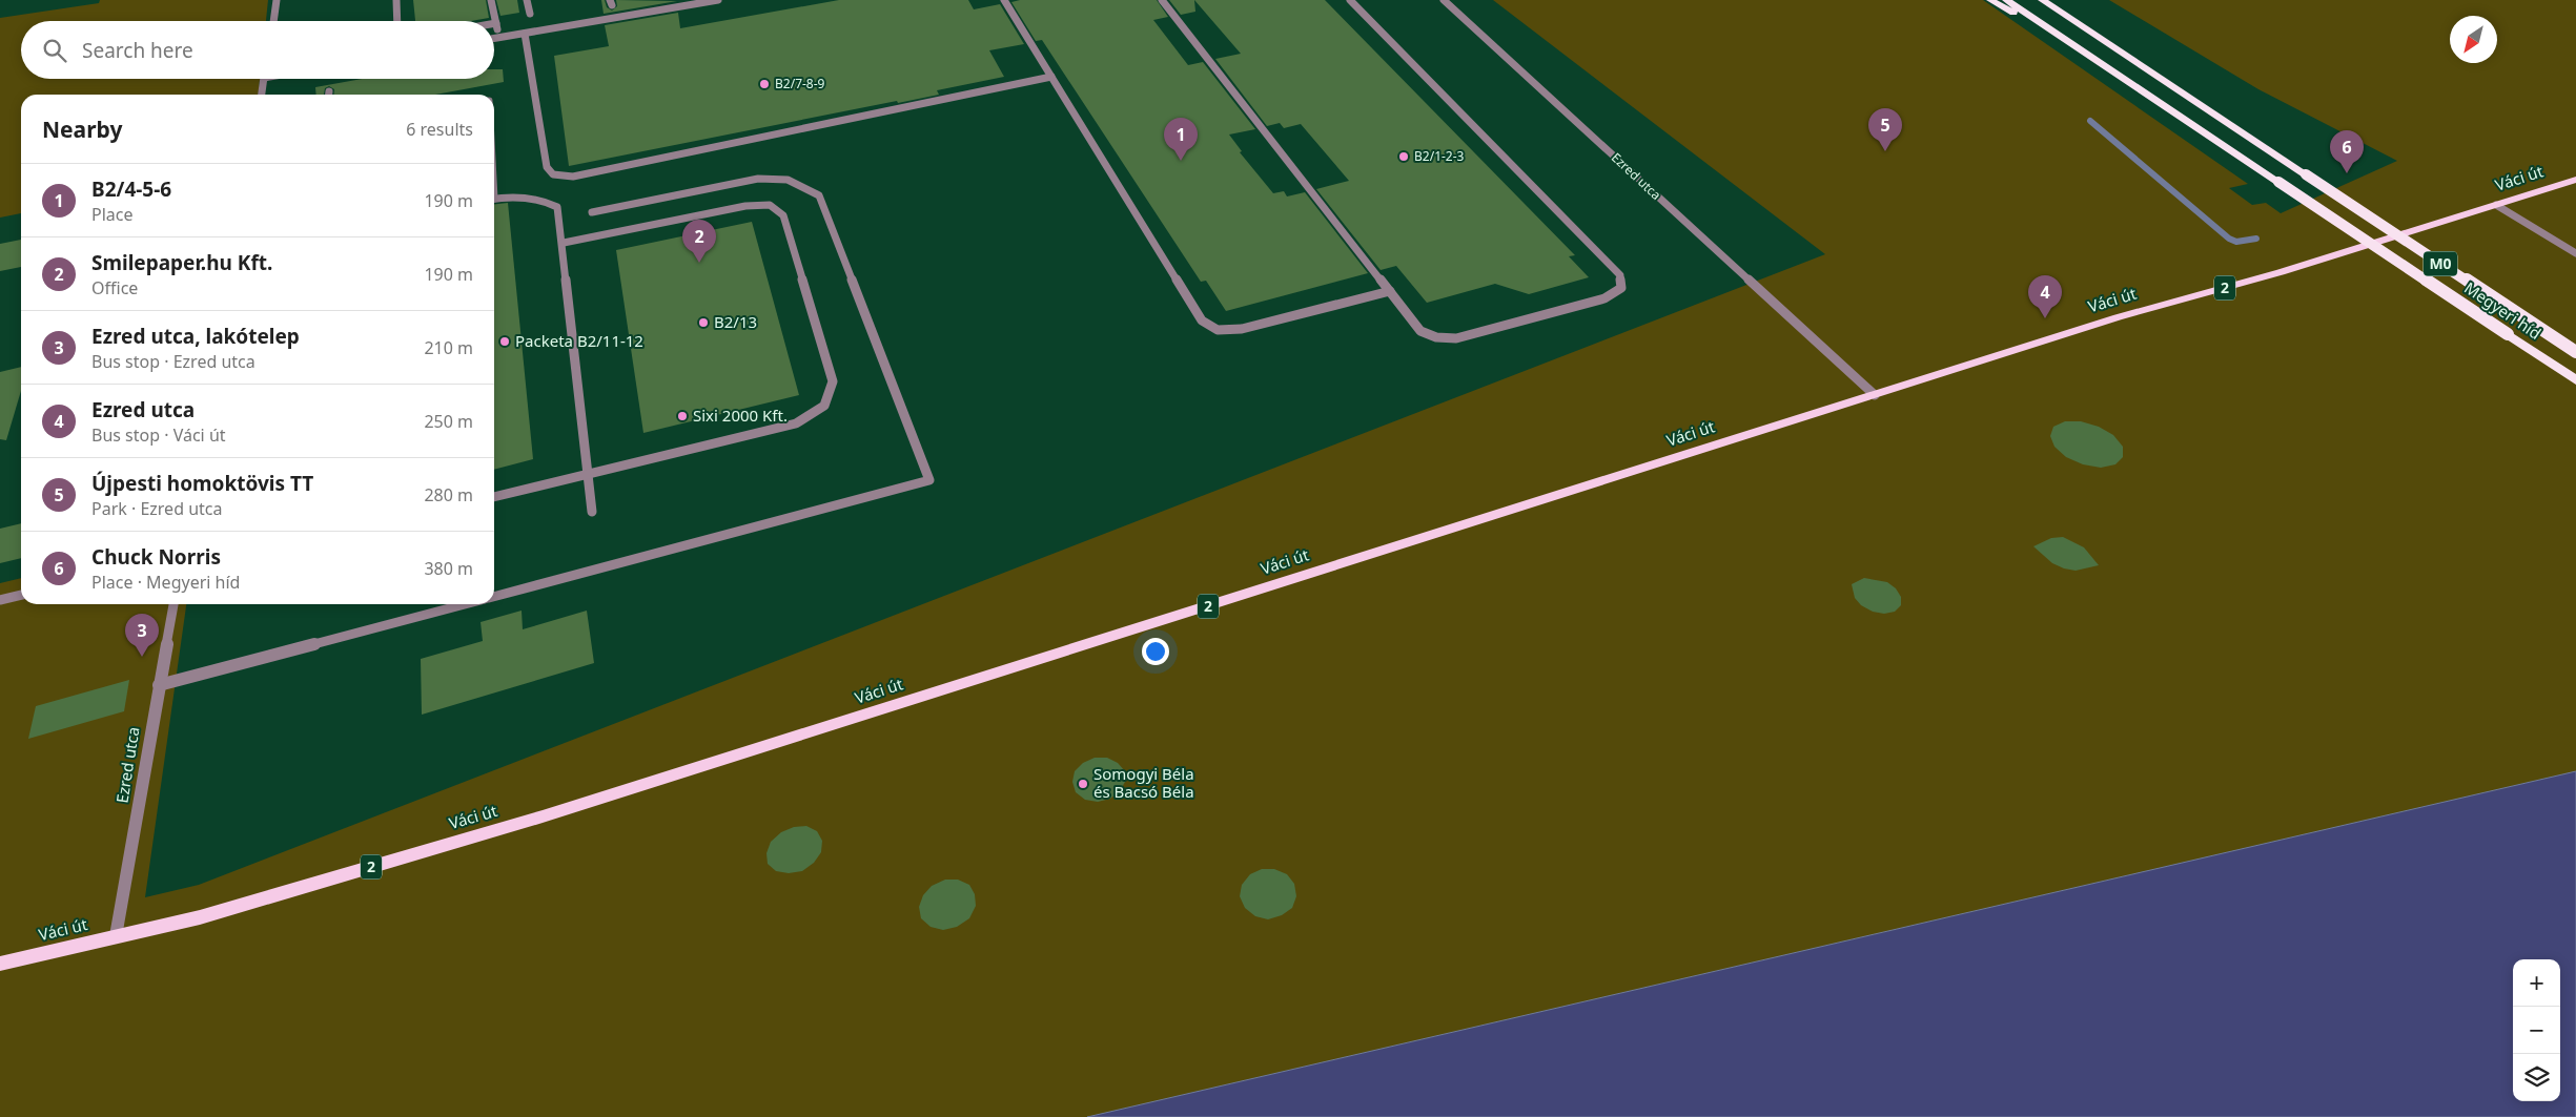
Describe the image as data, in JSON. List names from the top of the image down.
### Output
{
  "streets": {
    "highway": ["M0", "Megyeri híd"],
    "main road": ["Váci út", "2"],
    "street": ["Ezred utca"]
  },
  "crossings": [
    ["Ezred utca", "Váci út"],
    ["M0", "Megyeri híd"]
  ],
  "places": [
    "B2/7-8-9",
    "B2/1-2-3",
    "B2/13",
    "Packeta B2/11-12",
    "Sixi 2000 Kft.",
    "Somogyi Béla és Bacsó Béla"
  ],
  "north": "bottom left",
  "page": {
    "search": "Search here",
    "heading": ["Nearby", "6 results"],
    "pins": [
      "5",
      "1",
      "6",
      "2",
      "4",
      "3"
    ],
    "list": [
      {
        "mark": "1",
        "name": "B2/4-5-6",
        "note": "Place",
        "value": "190 m"
      },
      {
        "mark": "2",
        "name": "Smilepaper.hu Kft.",
        "note": "Office",
        "value": "190 m"
      },
      {
        "mark": "3",
        "name": "Ezred utca, lakótelep",
        "note": "Bus stop · Ezred utca",
        "value": "210 m"
      },
      {
        "mark": "4",
        "name": "Ezred utca",
        "note": "Bus stop · Váci út",
        "value": "250 m"
      },
      {
        "mark": "5",
        "name": "Újpesti homoktövis TT",
        "note": "Park · Ezred utca",
        "value": "280 m"
      },
      {
        "mark": "6",
        "name": "Chuck Norris",
        "note": "Place · Megyeri híd",
        "value": "380 m"
      }
    ],
    "map_buttons": ["+", "−"]
  }
}
